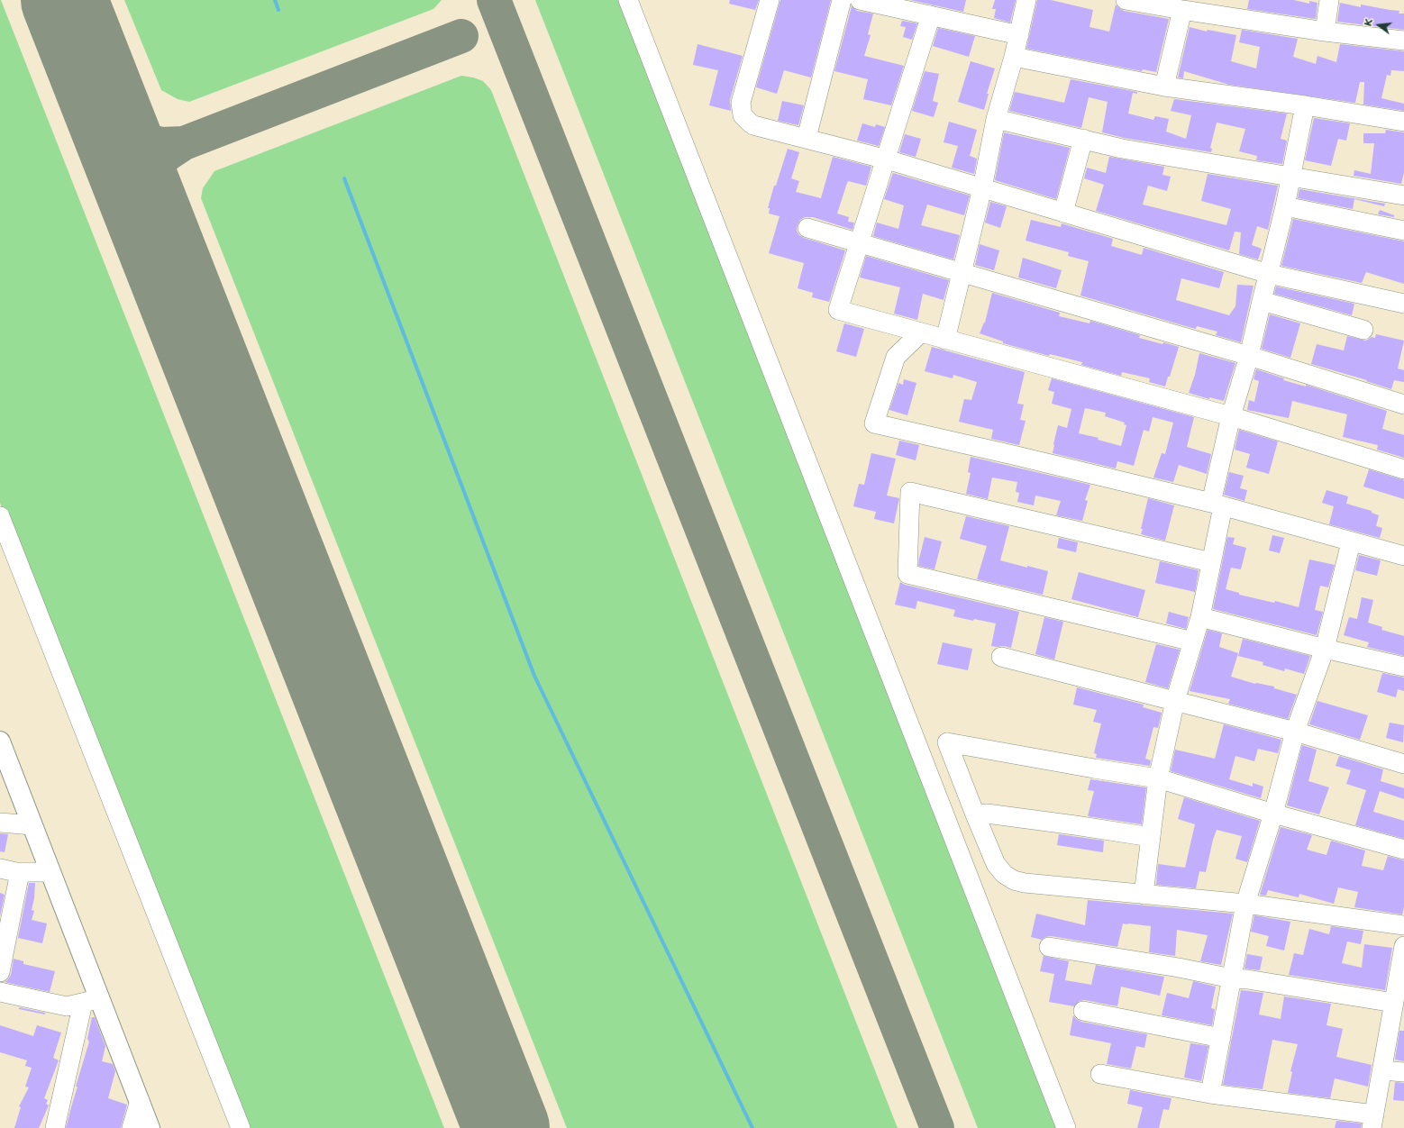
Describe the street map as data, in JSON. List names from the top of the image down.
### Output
{
  "north": "left"
}
